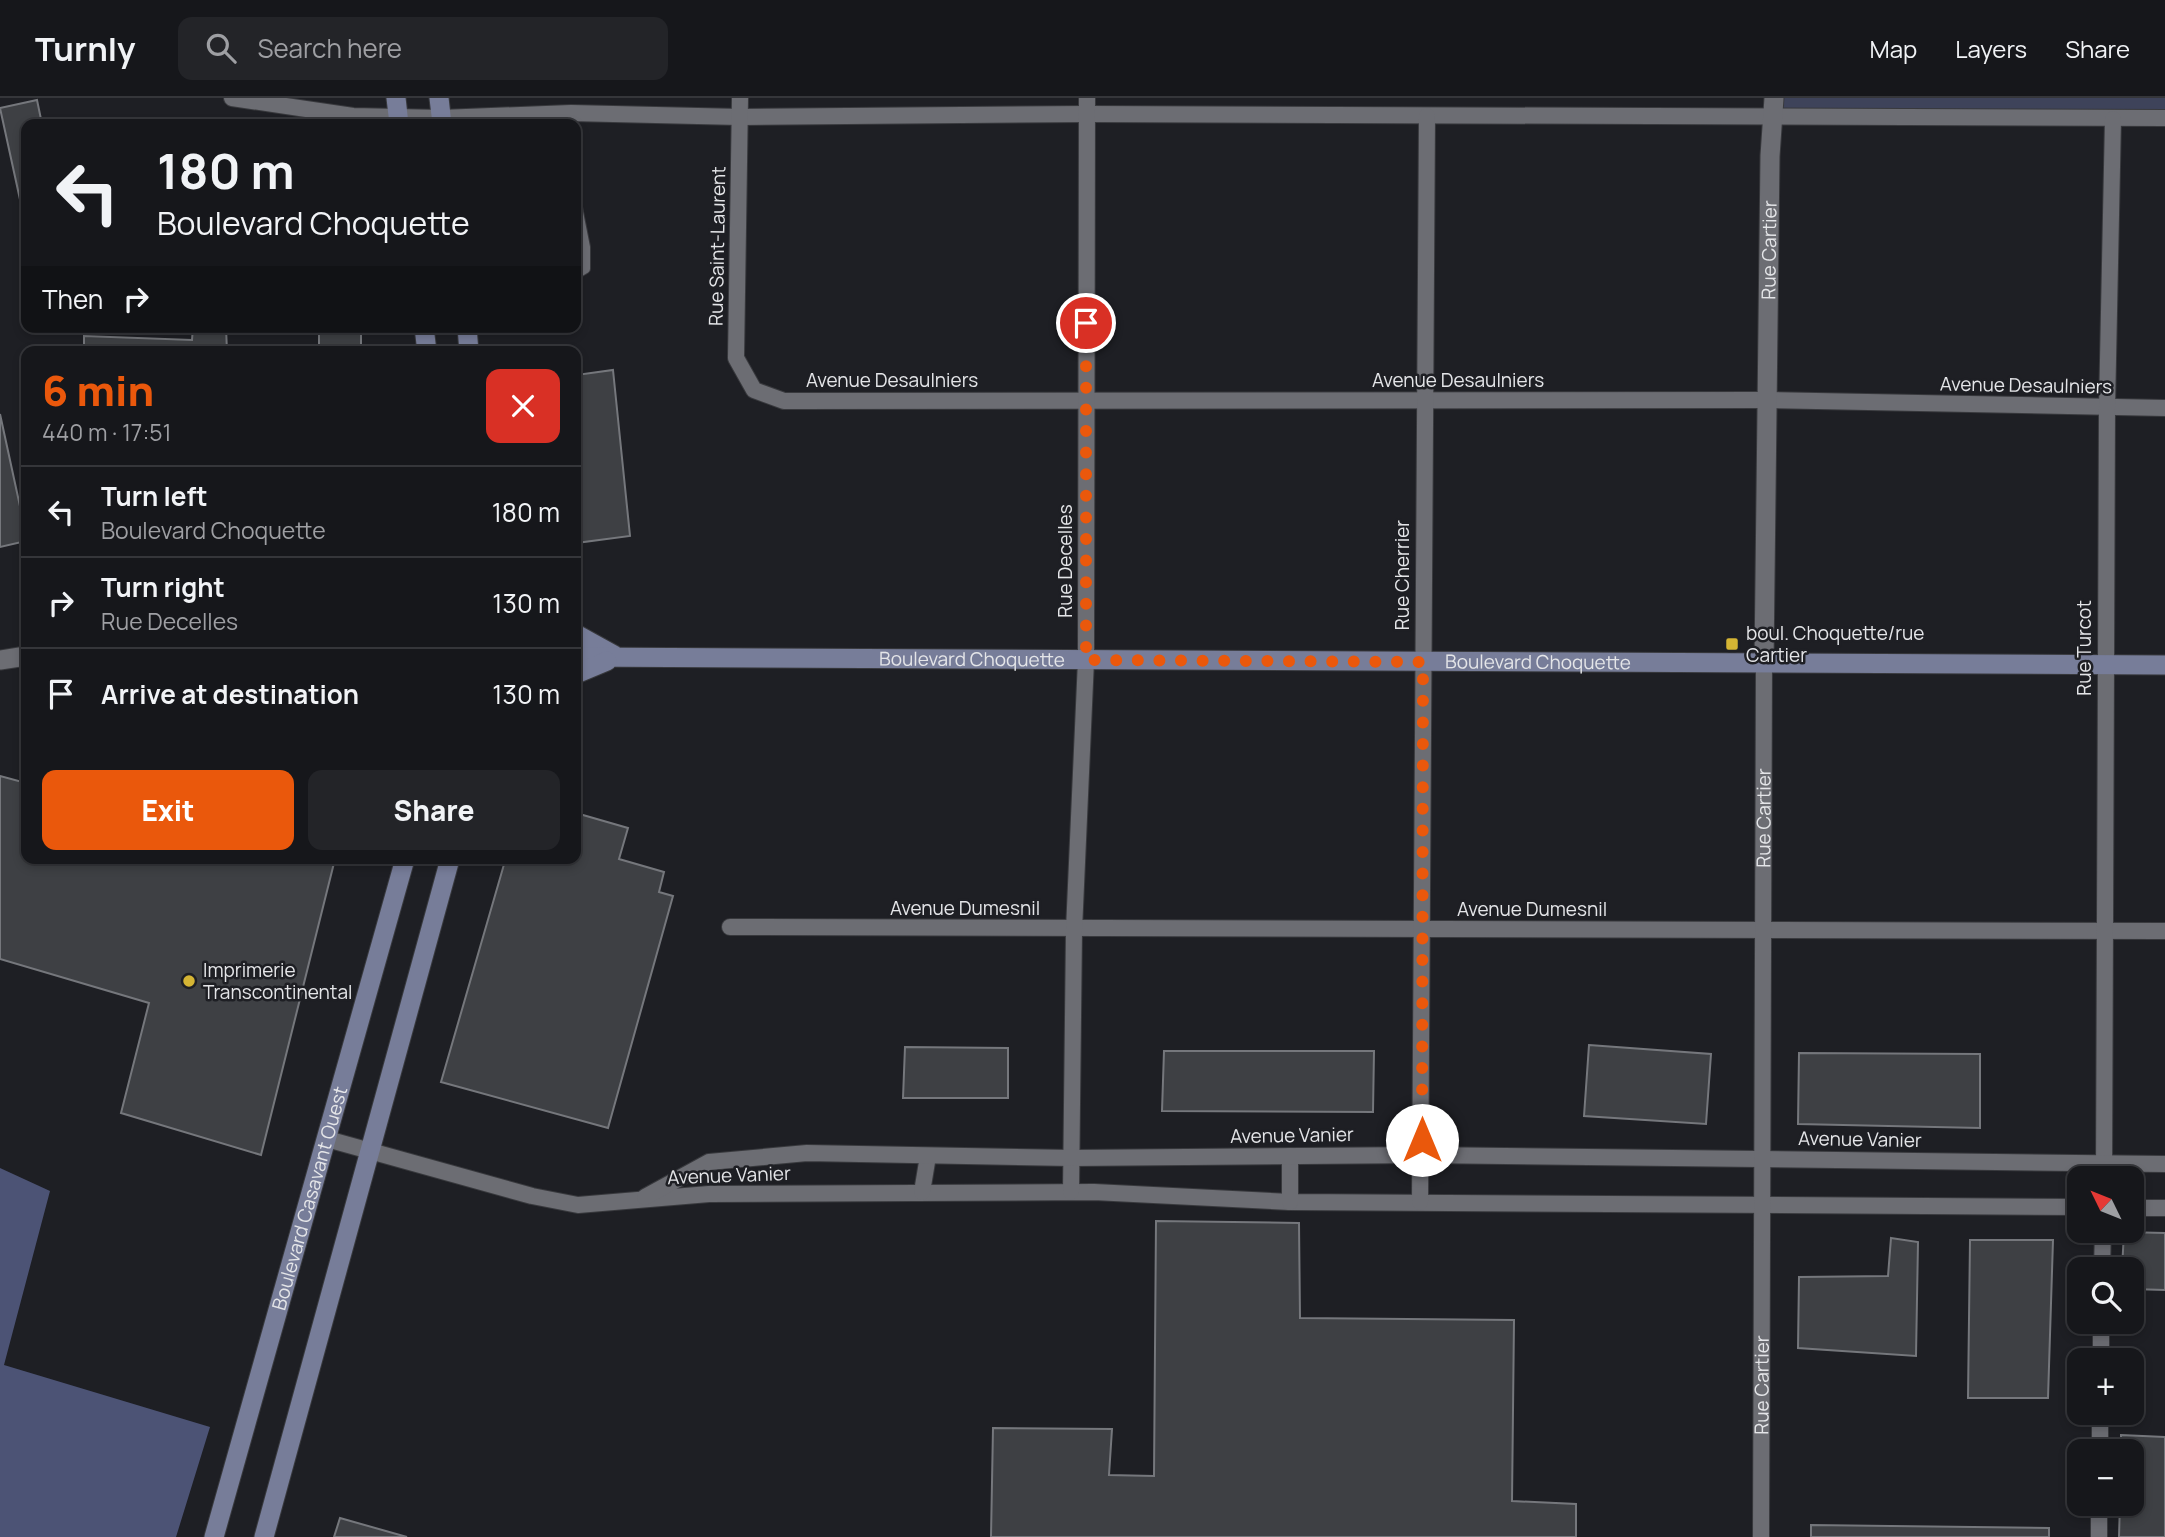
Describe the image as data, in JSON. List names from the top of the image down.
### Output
{
  "streets": {
    "main road": ["Boulevard Choquette", "Boulevard Casavant Ouest"],
    "street": [
      "Rue Saint-Laurent",
      "Rue Cartier",
      "Avenue Desaulniers",
      "Rue Decelles",
      "Rue Cherrier",
      "Rue Turcot",
      "Avenue Dumesnil",
      "Avenue Vanier"
    ]
  },
  "crossings": [
    ["Rue Saint-Laurent", "Avenue Desaulniers"],
    ["Rue Cartier", "Avenue Desaulniers"],
    ["Rue Cartier", "Boulevard Choquette"],
    ["Rue Cartier", "Avenue Dumesnil"],
    ["Rue Cartier", "Avenue Vanier"],
    ["Avenue Desaulniers", "Rue Decelles"],
    ["Avenue Desaulniers", "Rue Cherrier"],
    ["Avenue Desaulniers", "Rue Turcot"],
    ["Rue Decelles", "Boulevard Choquette"],
    ["Rue Decelles", "Avenue Dumesnil"],
    ["Rue Decelles", "Avenue Vanier"],
    ["Rue Cherrier", "Boulevard Choquette"],
    ["Rue Cherrier", "Avenue Dumesnil"],
    ["Rue Cherrier", "Avenue Vanier"],
    ["Rue Turcot", "Boulevard Choquette"],
    ["Rue Turcot", "Avenue Dumesnil"],
    ["Avenue Vanier", "Boulevard Casavant Ouest"]
  ],
  "places": {
    "transit": ["boul. Choquette/rue Cartier"],
    "other": ["Imprimerie Transcontinental"]
  },
  "north": "top left",
  "page": {
    "header": "Turnly",
    "search": "Search here",
    "nav": ["Map", "Layers", "Share"],
    "turn": ["180 m", "Boulevard Choquette"],
    "then": "Then",
    "heading": ["6 min", "440 m · 17:51"],
    "list": [
      {
        "name": "Turn left",
        "note": "Boulevard Choquette",
        "value": "180 m"
      },
      {
        "name": "Turn right",
        "note": "Rue Decelles",
        "value": "130 m"
      },
      {
        "name": "Arrive at destination",
        "value": "130 m"
      }
    ],
    "buttons": ["Exit", "Share"],
    "map_buttons": ["+", "−"]
  }
}
